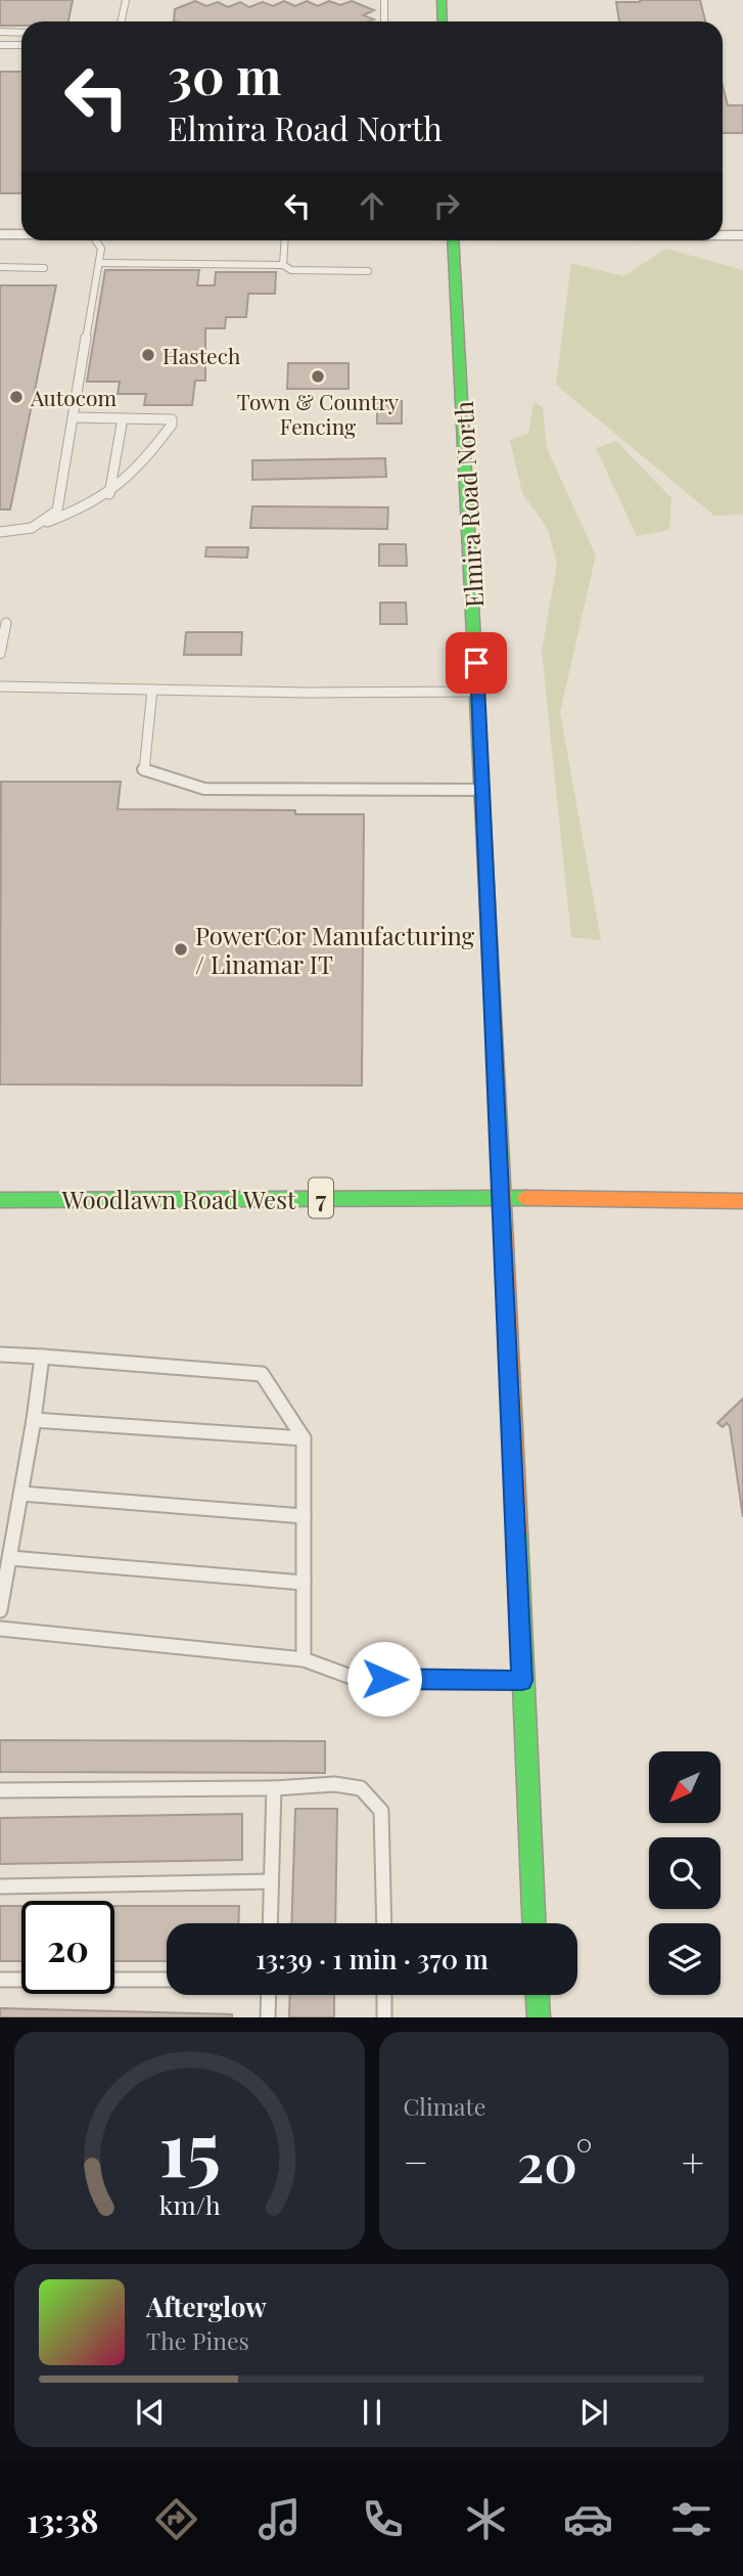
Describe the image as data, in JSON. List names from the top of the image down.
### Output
{
  "streets": {
    "main road": ["Elmira Road North", "7", "Woodlawn Road West"]
  },
  "crossings": [
    ["Elmira Road North", "Woodlawn Road West"]
  ],
  "places": [
    "Hastech",
    "Town & Country Fencing",
    "Autocom",
    "PowerCor Manufacturing / Linamar IT"
  ],
  "north": "bottom left",
  "page": {
    "turn": ["30 m", "Elmira Road North"],
    "limit": "20",
    "trip": "13:39 · 1 min · 370 m",
    "tile": "Climate",
    "heat": ["−", "20°", "+"],
    "song": ["Afterglow", "The Pines"],
    "tabs": "13:38",
    "gauge": ["15", "km/h"]
  }
}
